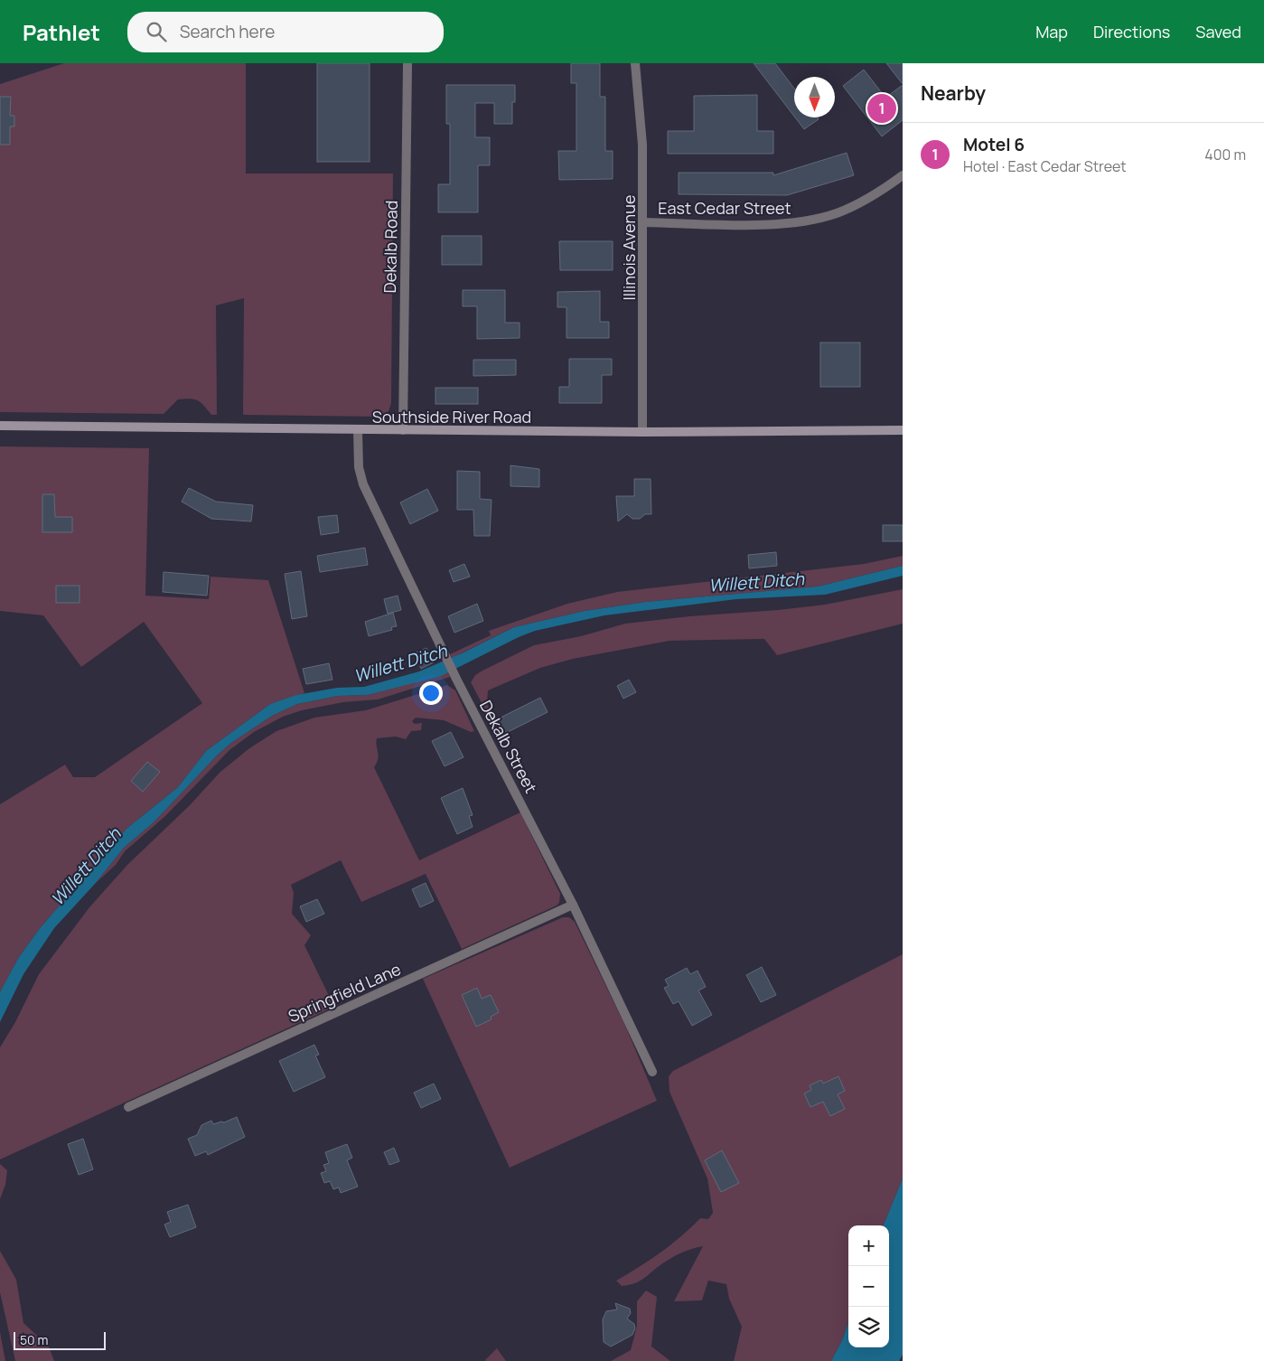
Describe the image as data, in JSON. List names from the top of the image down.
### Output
{
  "streets": {
    "main road": ["Southside River Road"],
    "street": [
      "East Cedar Street",
      "Dekalb Road",
      "Illinois Avenue",
      "Dekalb Street",
      "Springfield Lane"
    ]
  },
  "crossings": [
    ["East Cedar Street", "Illinois Avenue"],
    ["Dekalb Road", "Southside River Road"],
    ["Illinois Avenue", "Southside River Road"],
    ["Southside River Road", "Dekalb Street"],
    ["Dekalb Street", "Springfield Lane"]
  ],
  "water": ["Willett Ditch"],
  "scale_bar": "50 m",
  "north": "bottom",
  "page": {
    "header": "Pathlet",
    "search": "Search here",
    "nav": ["Map", "Directions", "Saved"],
    "heading": "Nearby",
    "pins": "1",
    "list": [
      {
        "mark": "1",
        "name": "Motel 6",
        "note": "Hotel · East Cedar Street",
        "value": "400 m"
      }
    ],
    "map_buttons": ["+", "−"],
    "scale": "50 m"
  }
}
